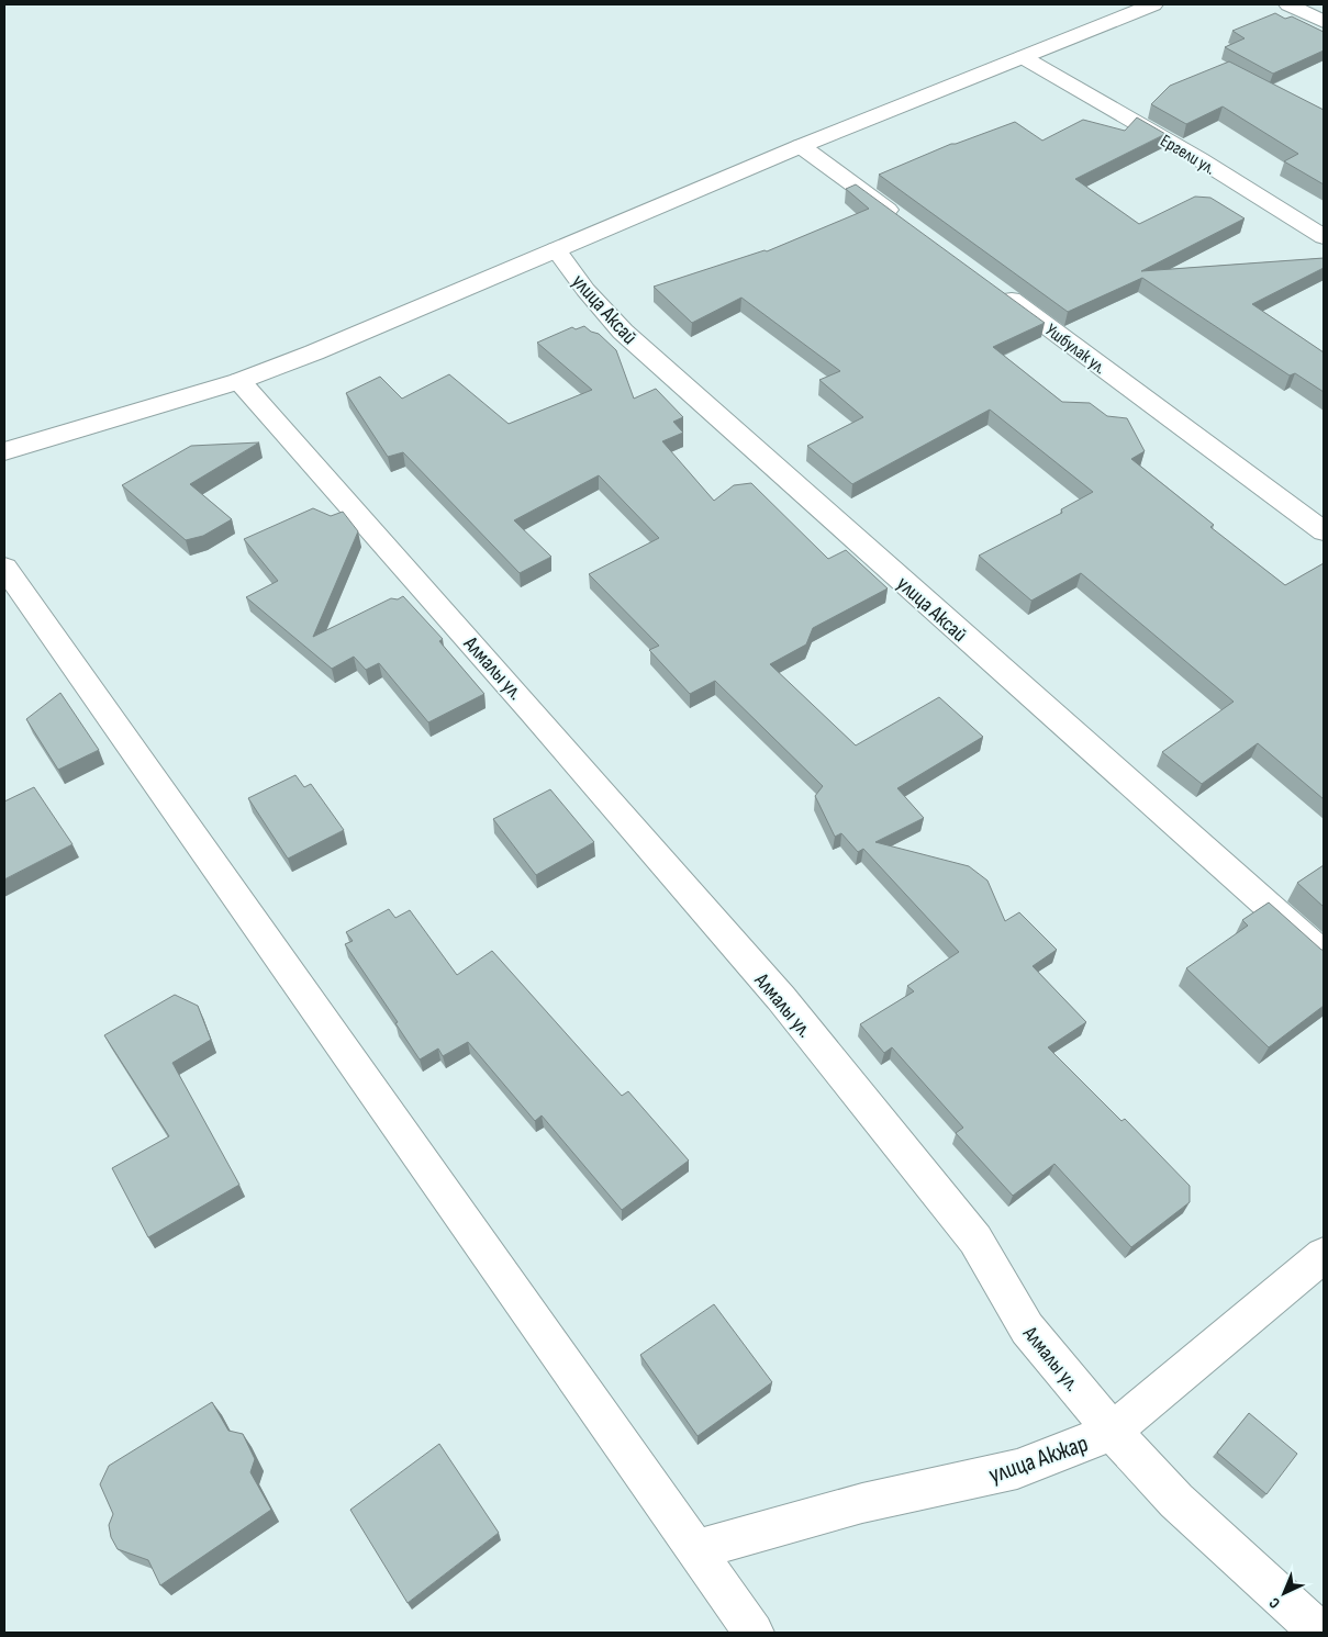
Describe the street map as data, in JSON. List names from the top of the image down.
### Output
{
  "streets": {
    "street": [
      "Ергели ул.",
      "улица Аксай",
      "Ушбулак ул.",
      "Алмалы ул.",
      "улица Акжар"
    ]
  },
  "crossings": [
    ["Алмалы ул.", "улица Акжар"]
  ],
  "north": "bottom left"
}
